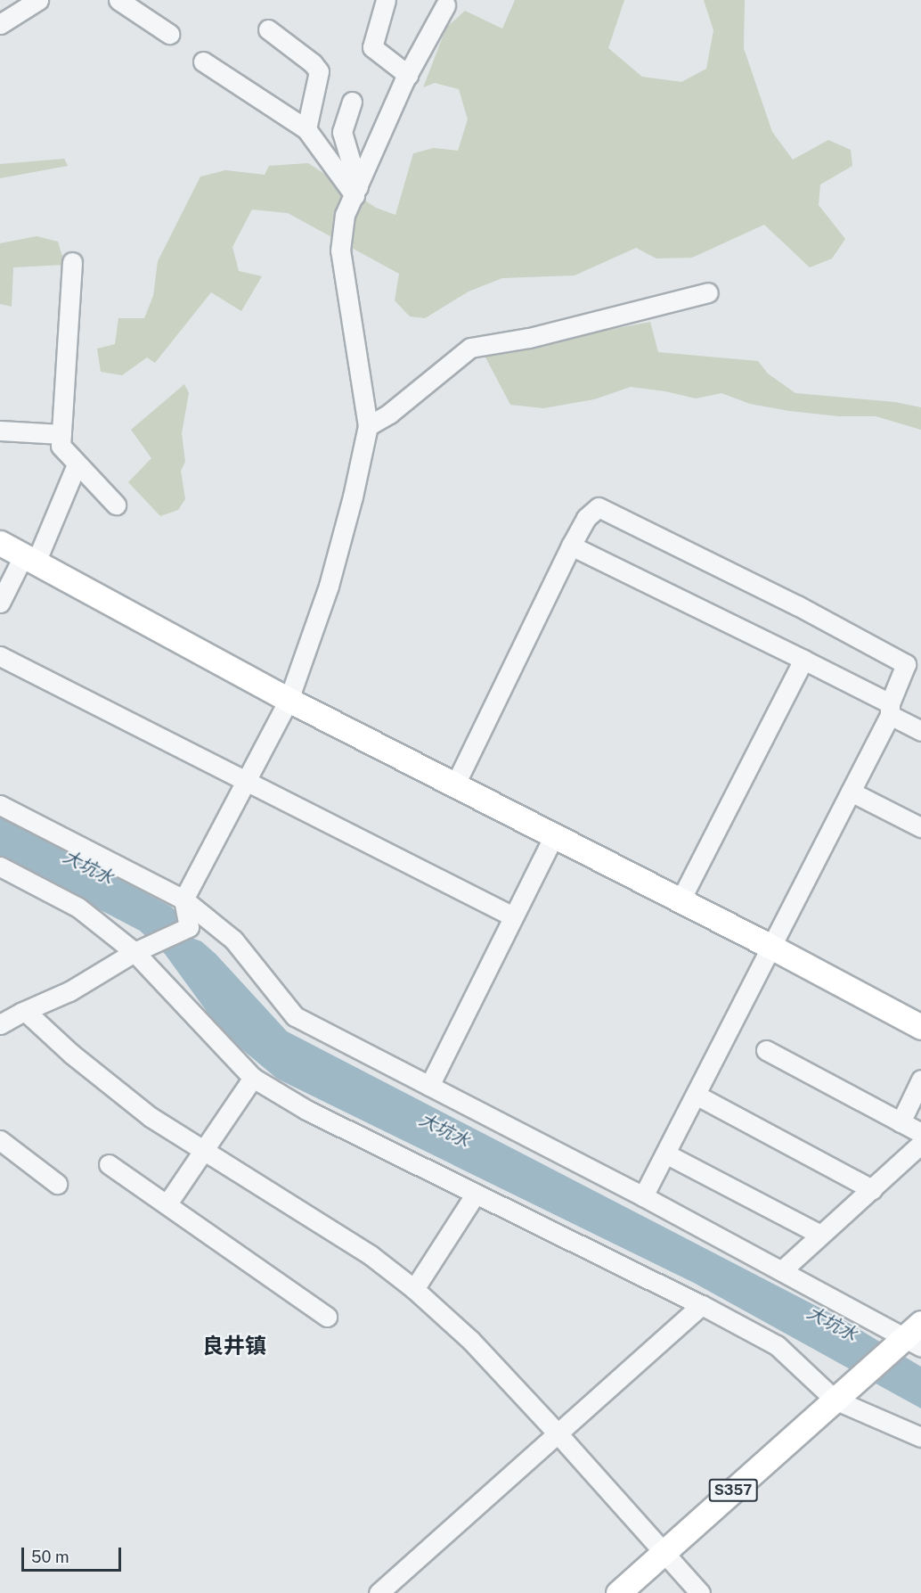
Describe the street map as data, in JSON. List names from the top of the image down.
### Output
{
  "streets": {
    "main road": ["S357"]
  },
  "districts": ["良井镇"],
  "water": ["大坑水"],
  "scale_bar": "50 m"
}
